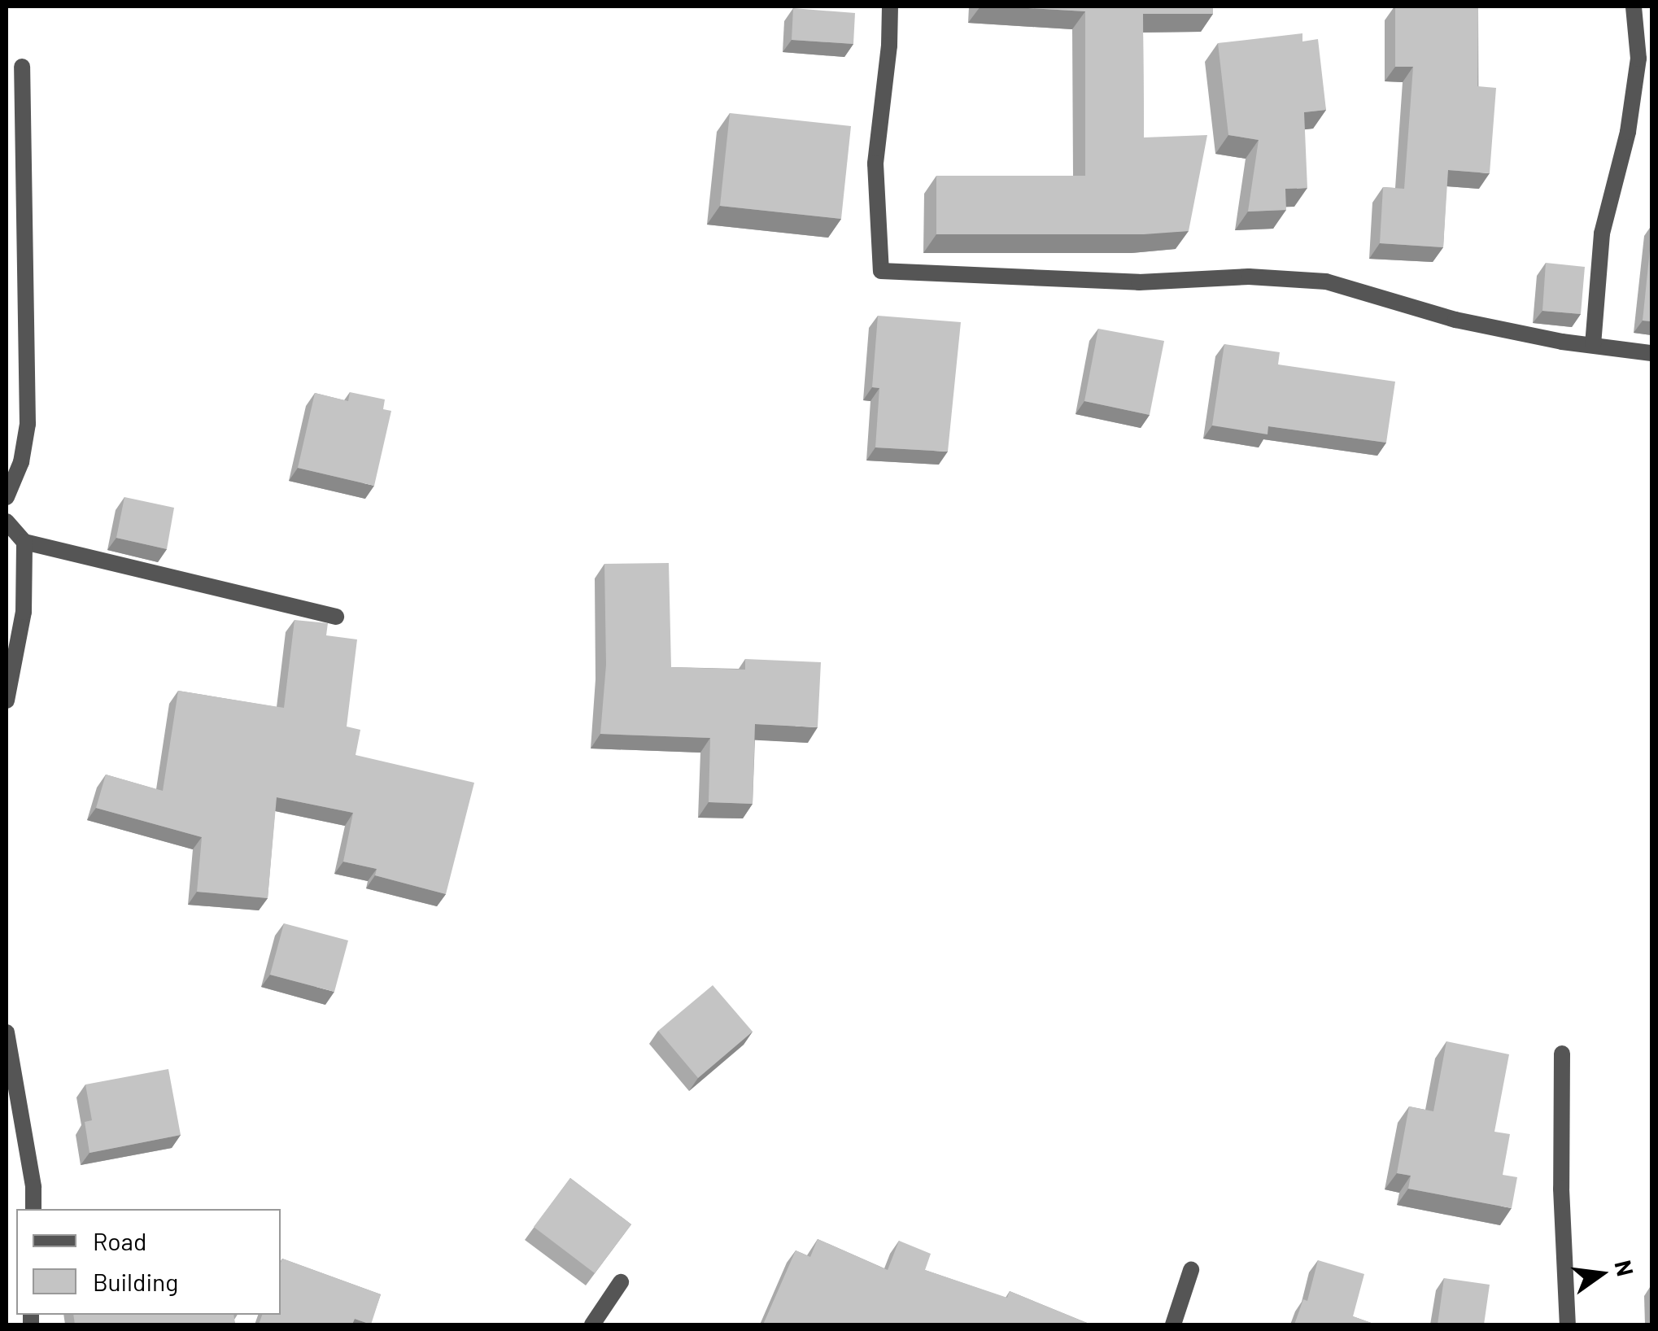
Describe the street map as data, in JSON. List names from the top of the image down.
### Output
{
  "legend": ["Road", "Building"],
  "north": "right"
}
